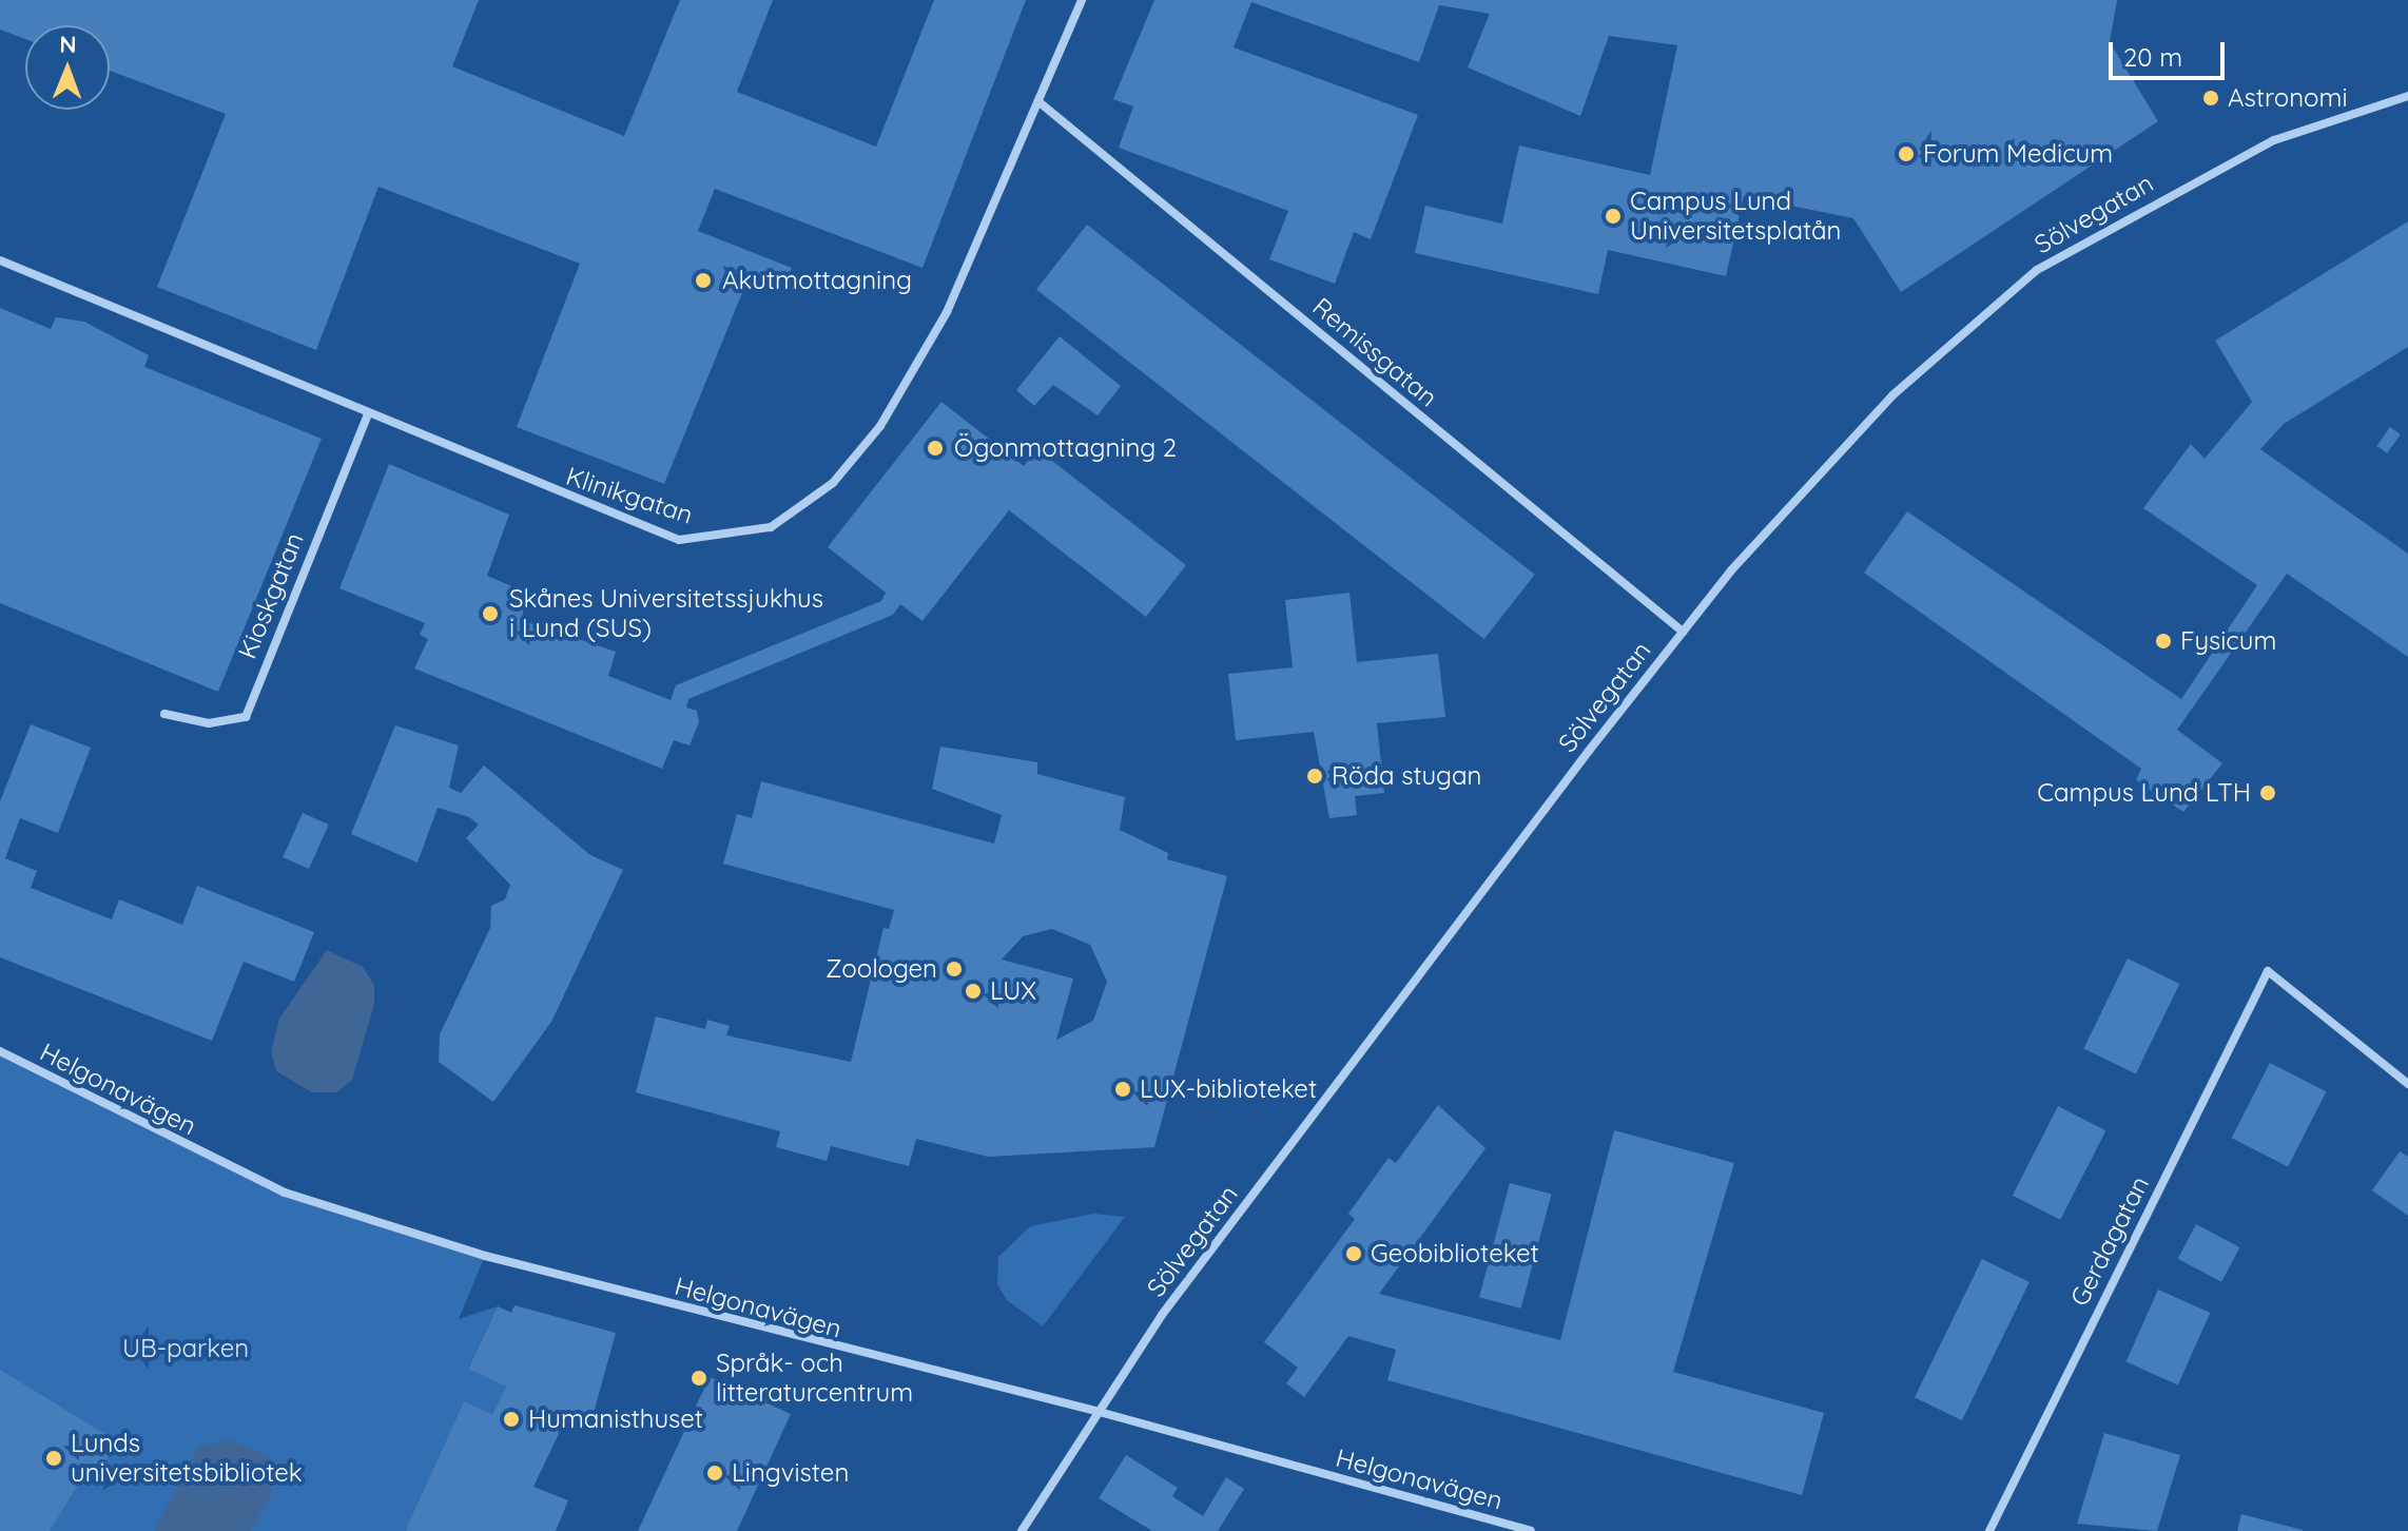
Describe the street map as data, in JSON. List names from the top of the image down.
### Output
{
  "streets": {
    "street": [
      "Sölvegatan",
      "Remissgatan",
      "Klinikgatan",
      "Kioskgatan",
      "Helgonavägen",
      "Gerdagatan"
    ]
  },
  "crossings": [
    ["Sölvegatan", "Remissgatan"],
    ["Sölvegatan", "Helgonavägen"],
    ["Remissgatan", "Klinikgatan"],
    ["Klinikgatan", "Kioskgatan"]
  ],
  "parks": ["UB-parken"],
  "places": [
    "Astronomi",
    "Forum Medicum",
    "Campus Lund Universitetsplatån",
    "Akutmottagning",
    "Ögonmottagning 2",
    "Skånes Universitetssjukhus i Lund (SUS)",
    "Fysicum",
    "Röda stugan",
    "Campus Lund LTH",
    "Zoologen",
    "LUX",
    "LUX-biblioteket",
    "Geobiblioteket",
    "Språk- och litteraturcentrum",
    "Humanisthuset",
    "Lunds universitetsbibliotek",
    "Lingvisten"
  ],
  "scale_bar": "20 m",
  "north": "top"
}
